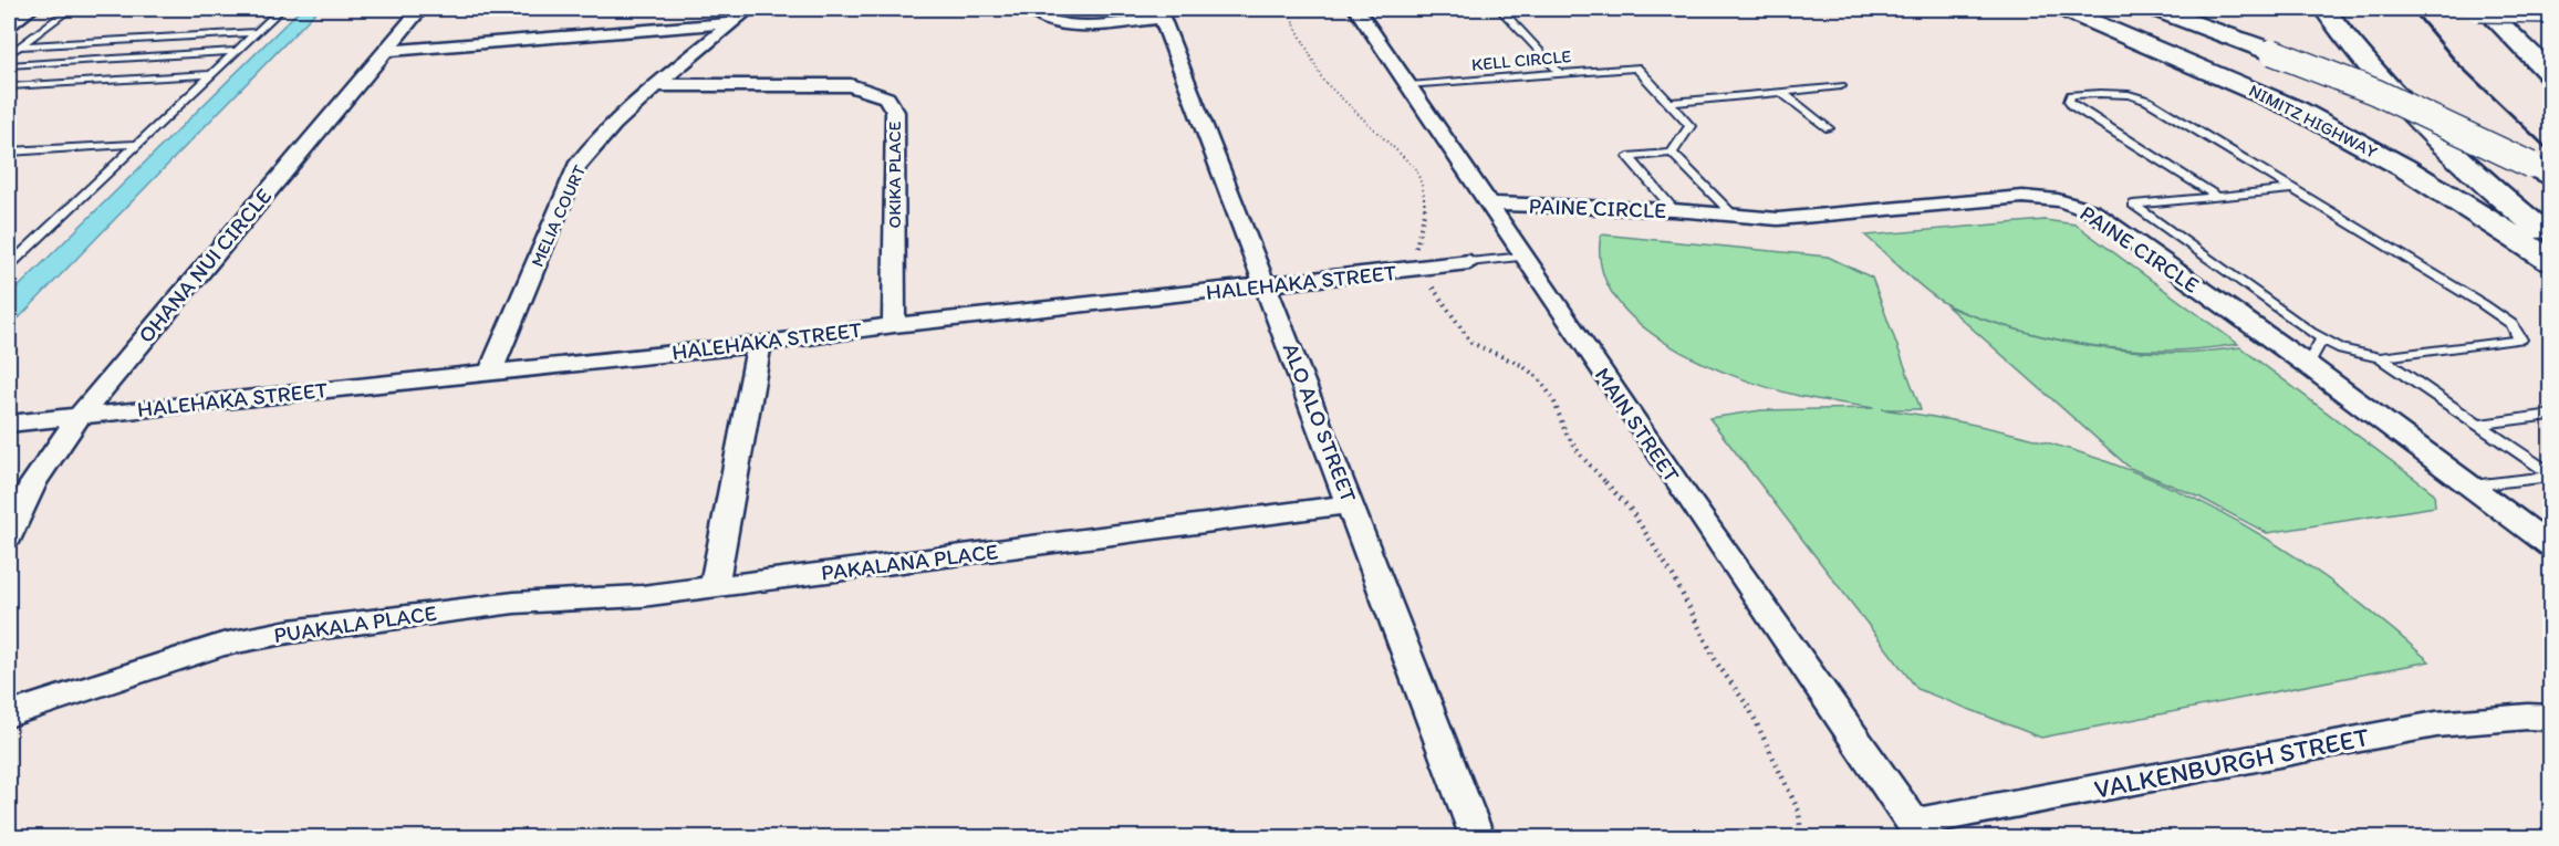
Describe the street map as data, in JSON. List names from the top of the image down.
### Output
{
  "streets": {
    "main road": ["NIMITZ HIGHWAY"],
    "street": [
      "OKIKA PLACE",
      "PAINE CIRCLE",
      "MELIA COURT",
      "OHANA NUI CIRCLE",
      "HALEHAKA STREET",
      "ALO ALO STREET",
      "MAIN STREET",
      "PAKALANA PLACE",
      "PUAKALA PLACE",
      "VALKENBURGH STREET"
    ],
    "lane": ["KELL CIRCLE"]
  },
  "crossings": [
    ["KELL CIRCLE", "MAIN STREET"],
    ["OKIKA PLACE", "MELIA COURT"],
    ["OKIKA PLACE", "HALEHAKA STREET"],
    ["PAINE CIRCLE", "MAIN STREET"],
    ["MELIA COURT", "HALEHAKA STREET"],
    ["OHANA NUI CIRCLE", "HALEHAKA STREET"],
    ["HALEHAKA STREET", "ALO ALO STREET"],
    ["HALEHAKA STREET", "MAIN STREET"],
    ["ALO ALO STREET", "PAKALANA PLACE"],
    ["MAIN STREET", "VALKENBURGH STREET"],
    ["PAKALANA PLACE", "PUAKALA PLACE"]
  ]
}
